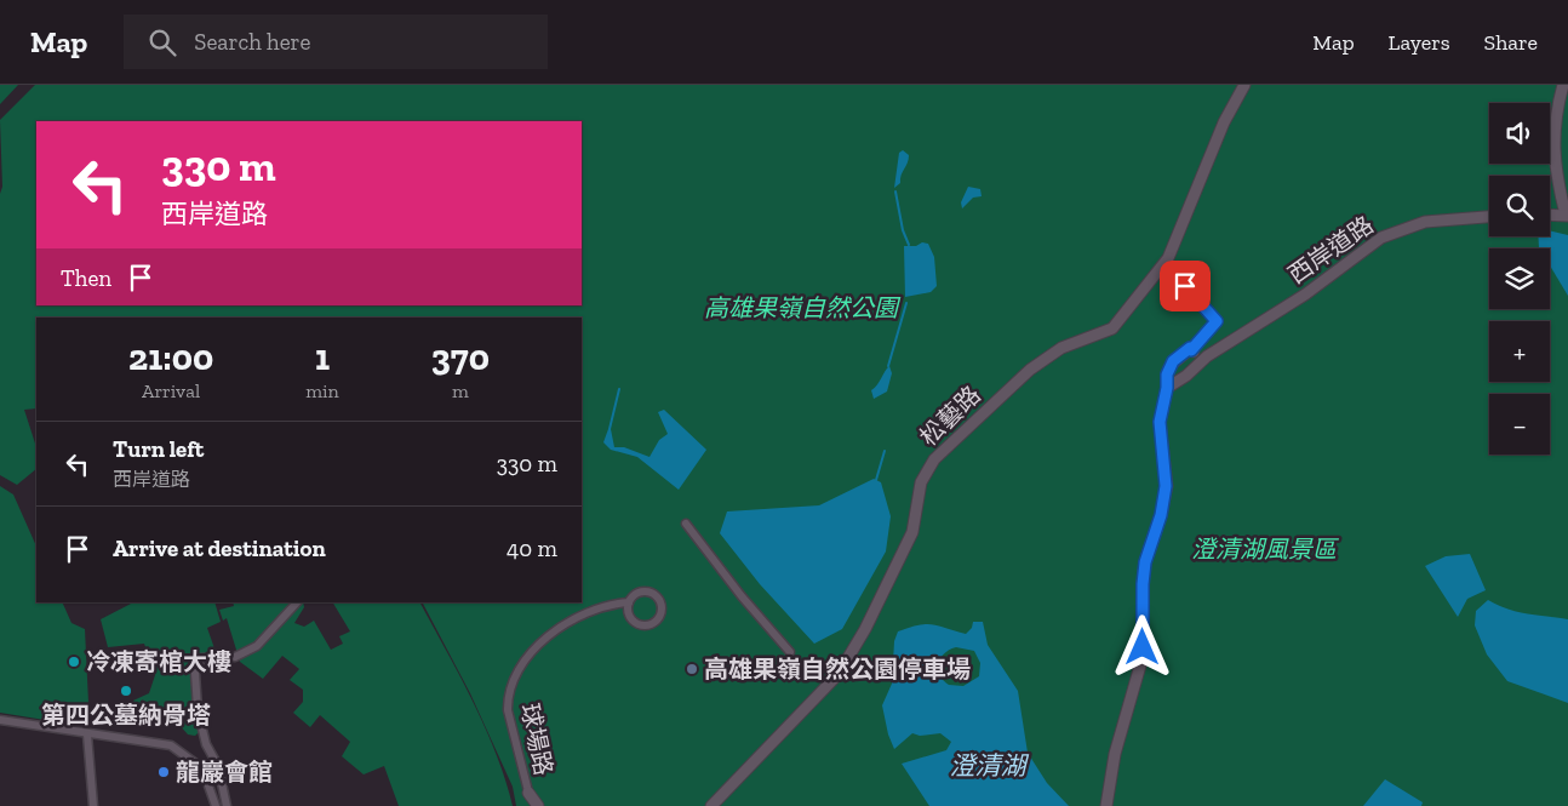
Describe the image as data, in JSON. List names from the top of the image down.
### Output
{
  "streets": {
    "street": ["西岸道路", "松藝路", "球場路"]
  },
  "water": ["澄清湖"],
  "parks": ["高雄果嶺自然公園", "澄清湖風景區"],
  "places": [
    "冷凍寄棺大樓",
    "高雄果嶺自然公園停車場",
    "第四公墓納骨塔",
    "龍巖會館"
  ],
  "page": {
    "header": "Map",
    "search": "Search here",
    "nav": ["Map", "Layers", "Share"],
    "map_buttons": ["+", "−"],
    "turn": ["330 m", "西岸道路"],
    "then": "Then",
    "eta": [
      "21:00",
      "Arrival",
      "1",
      "min",
      "370",
      "m"
    ],
    "list": [
      {
        "name": "Turn left",
        "note": "西岸道路",
        "value": "330 m"
      },
      {
        "name": "Arrive at destination",
        "value": "40 m"
      }
    ]
  }
}
